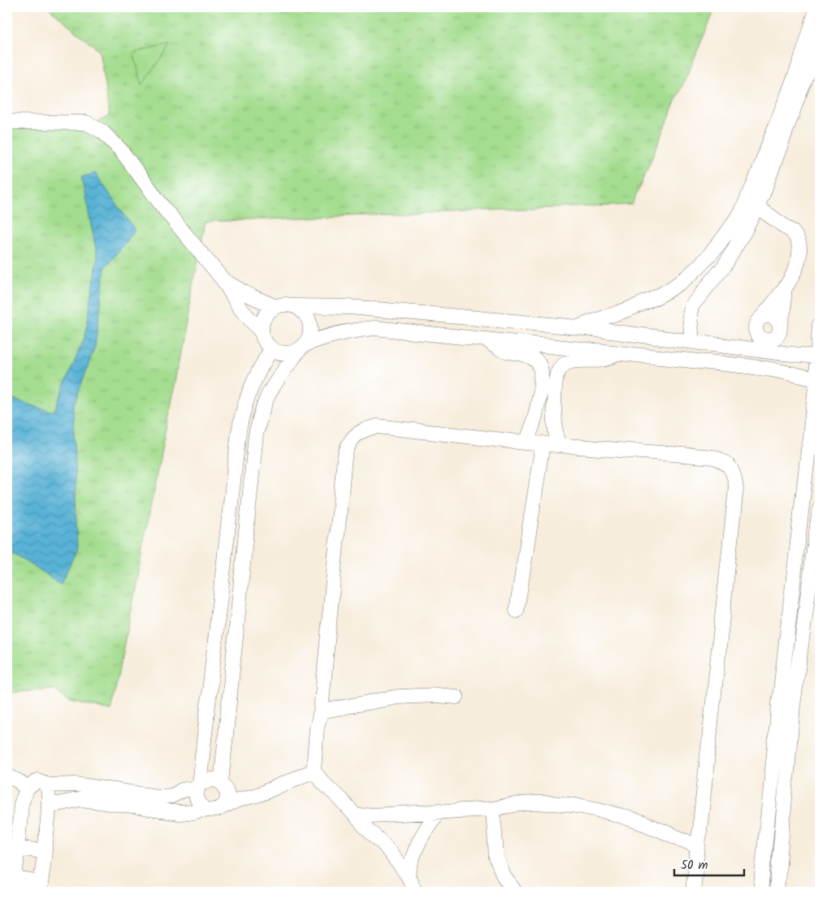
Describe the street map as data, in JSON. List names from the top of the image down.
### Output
{
  "scale_bar": "50 m"
}
